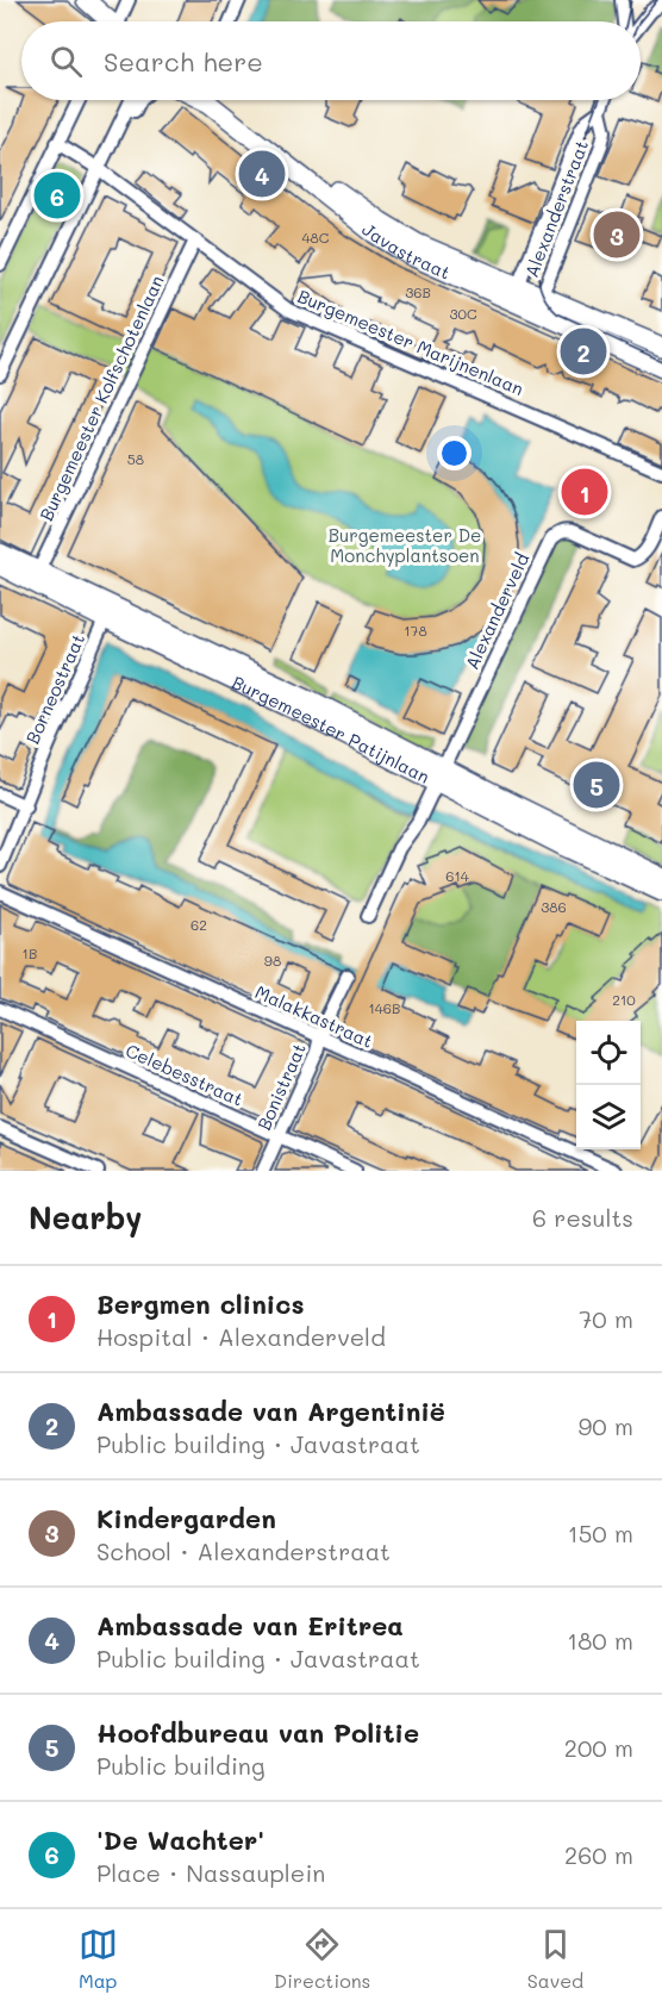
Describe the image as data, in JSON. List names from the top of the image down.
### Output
{
  "streets": {
    "street": [
      "Alexanderstraat",
      "Javastraat",
      "Burgemeester Marijnenlaan",
      "Burgemeester Kolfschotenlaan",
      "Alexanderveld",
      "Borneostraat",
      "Burgemeester Patijnlaan",
      "Malakkastraat",
      "Celebesstraat",
      "Bonistraat"
    ]
  },
  "crossings": [
    ["Alexanderstraat", "Javastraat"],
    ["Burgemeester Marijnenlaan", "Burgemeester Kolfschotenlaan"],
    ["Burgemeester Kolfschotenlaan", "Burgemeester Patijnlaan"],
    ["Alexanderveld", "Burgemeester Patijnlaan"],
    ["Borneostraat", "Burgemeester Patijnlaan"],
    ["Malakkastraat", "Bonistraat"],
    ["Celebesstraat", "Bonistraat"]
  ],
  "parks": ["Burgemeester De Monchyplantsoen"],
  "house_numbers": [
    "48C",
    "36B",
    "30C",
    "58",
    "178",
    "614",
    "386",
    "62",
    "1B",
    "98",
    "210",
    "146B"
  ],
  "page": {
    "search": "Search here",
    "pins": [
      "4",
      "6",
      "3",
      "2",
      "1",
      "5"
    ],
    "heading": ["Nearby", "6 results"],
    "list": [
      {
        "mark": "1",
        "name": "Bergmen clinics",
        "note": "Hospital · Alexanderveld",
        "value": "70 m"
      },
      {
        "mark": "2",
        "name": "Ambassade van Argentinië",
        "note": "Public building · Javastraat",
        "value": "90 m"
      },
      {
        "mark": "3",
        "name": "Kindergarden",
        "note": "School · Alexanderstraat",
        "value": "150 m"
      },
      {
        "mark": "4",
        "name": "Ambassade van Eritrea",
        "note": "Public building · Javastraat",
        "value": "180 m"
      },
      {
        "mark": "5",
        "name": "Hoofdbureau van Politie",
        "note": "Public building",
        "value": "200 m"
      },
      {
        "mark": "6",
        "name": "'De Wachter'",
        "note": "Place · Nassauplein",
        "value": "260 m"
      }
    ],
    "nav": ["Map", "Directions", "Saved"]
  }
}
